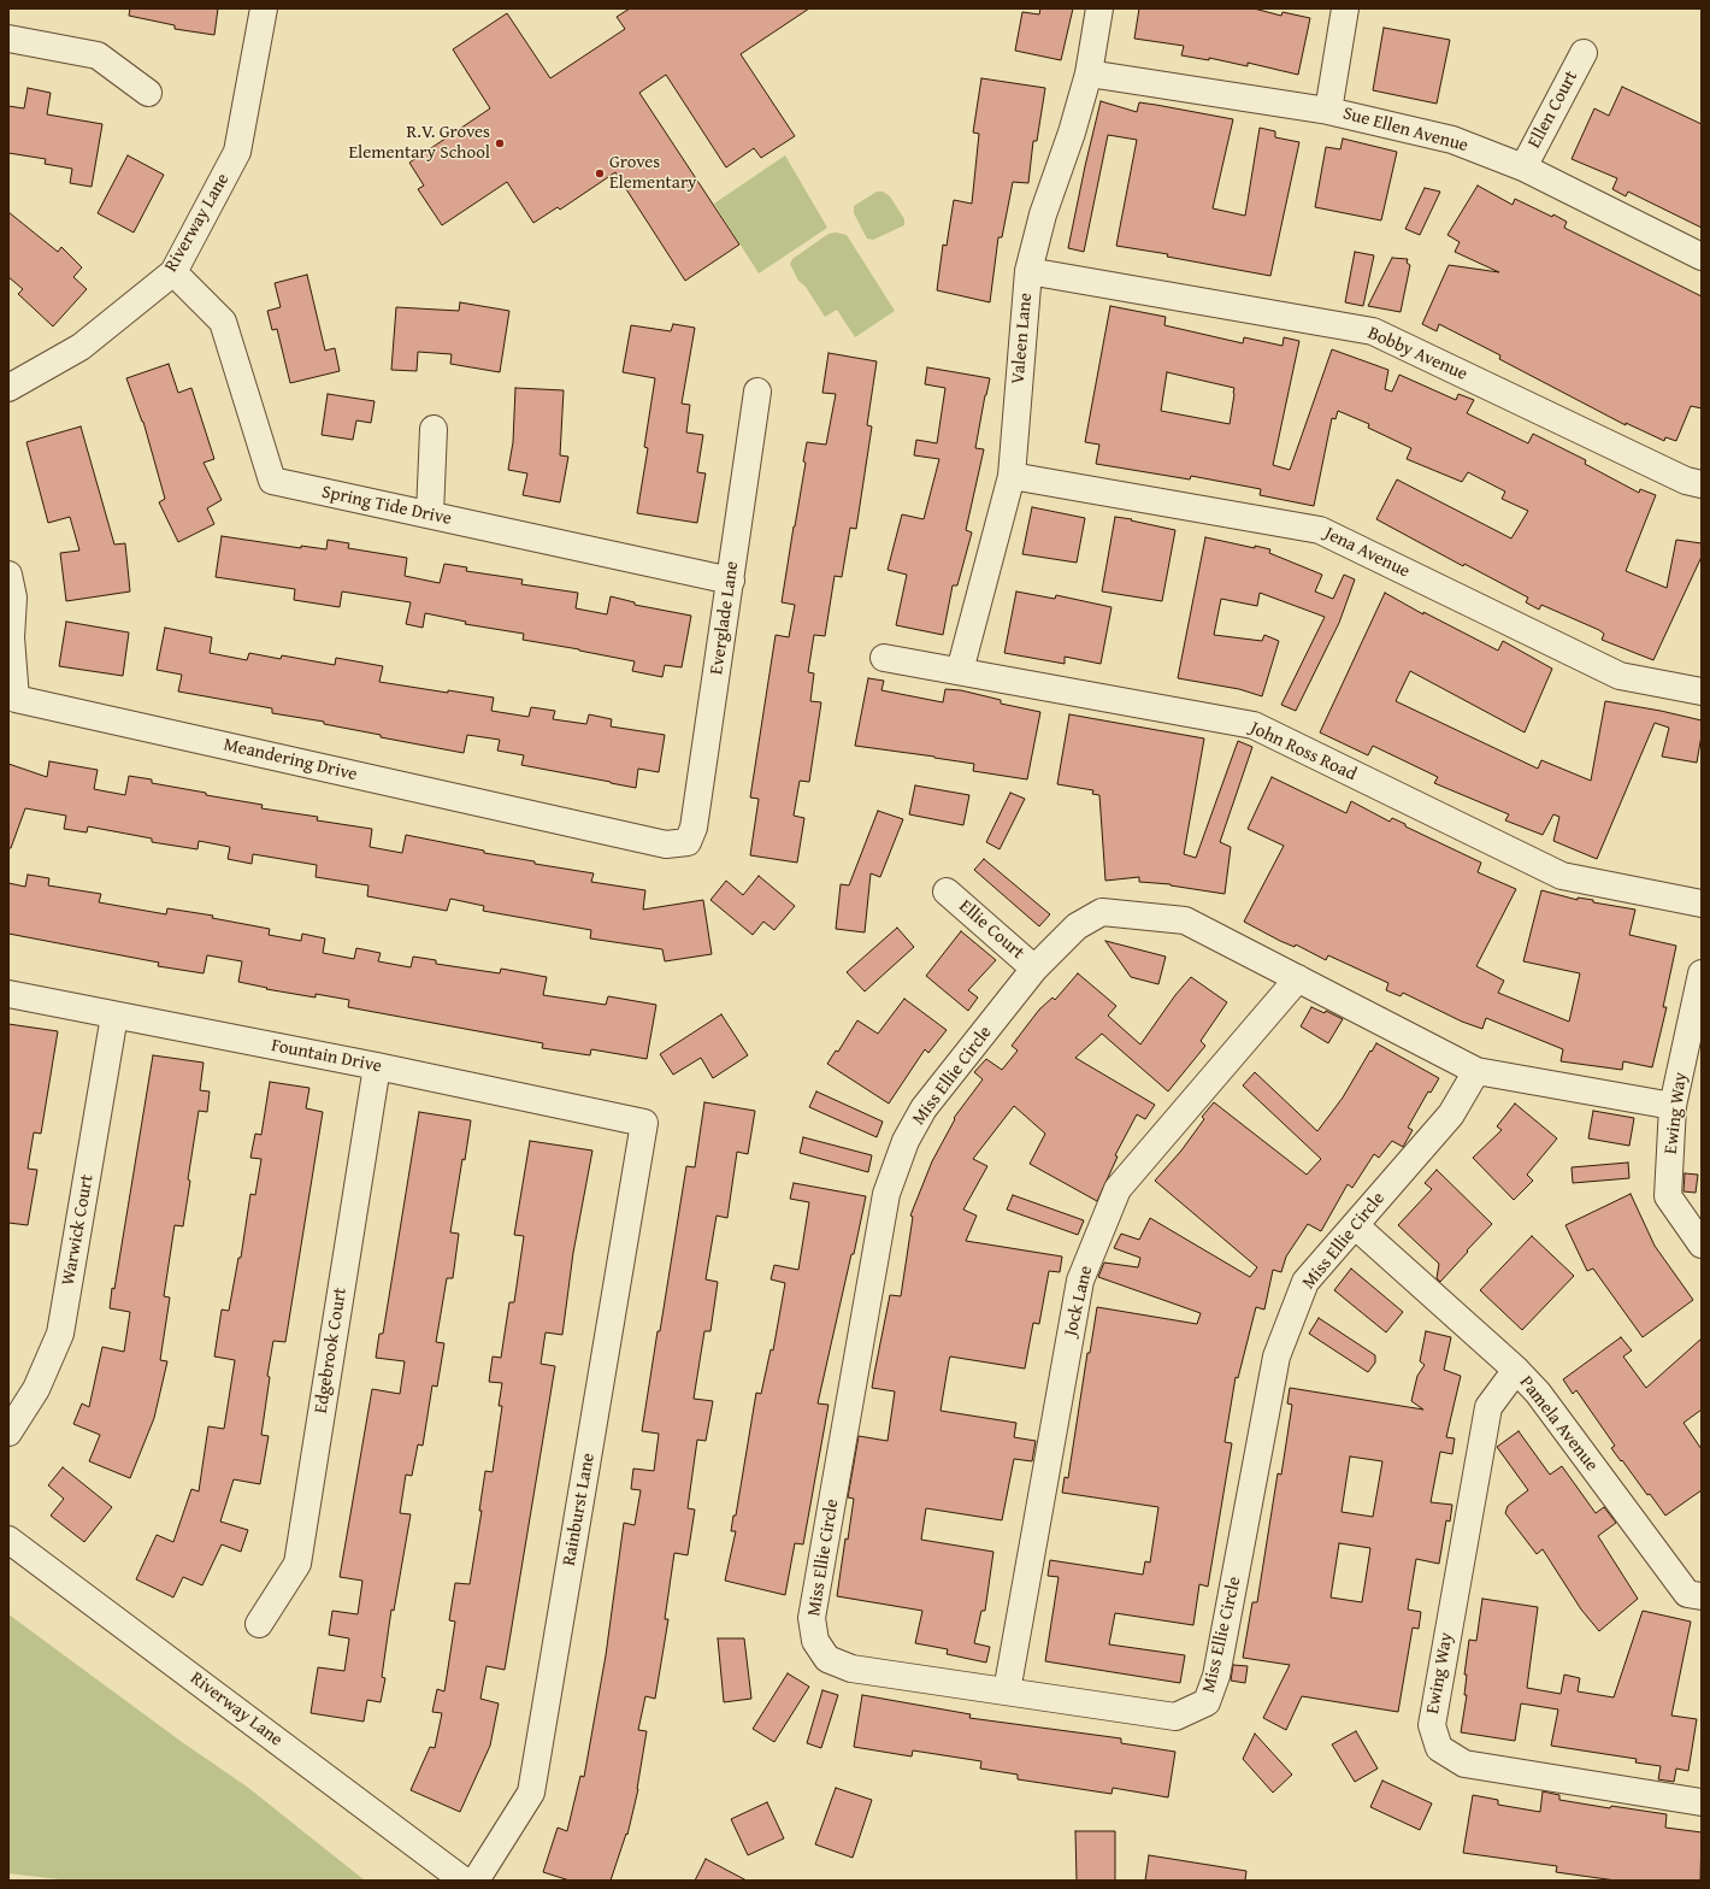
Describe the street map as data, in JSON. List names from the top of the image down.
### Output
{
  "streets": {
    "street": [
      "Ellen Court",
      "Sue Ellen Avenue",
      "Riverway Lane",
      "Valeen Lane",
      "Bobby Avenue",
      "Spring Tide Drive",
      "Jena Avenue",
      "Everglade Lane",
      "John Ross Road",
      "Meandering Drive",
      "Ellie Court",
      "Fountain Drive",
      "Miss Ellie Circle",
      "Ewing Way",
      "Warwick Court",
      "Jock Lane",
      "Edgebrook Court",
      "Pamela Avenue",
      "Rainburst Lane"
    ]
  },
  "crossings": [
    ["Ellen Court", "Sue Ellen Avenue"],
    ["Sue Ellen Avenue", "Valeen Lane"],
    ["Riverway Lane", "Spring Tide Drive"],
    ["Valeen Lane", "Bobby Avenue"],
    ["Valeen Lane", "Jena Avenue"],
    ["Valeen Lane", "John Ross Road"],
    ["Spring Tide Drive", "Everglade Lane"],
    ["Everglade Lane", "Meandering Drive"],
    ["Ellie Court", "Miss Ellie Circle"],
    ["Fountain Drive", "Warwick Court"],
    ["Fountain Drive", "Edgebrook Court"],
    ["Fountain Drive", "Rainburst Lane"],
    ["Miss Ellie Circle", "Ewing Way"],
    ["Miss Ellie Circle", "Jock Lane"],
    ["Miss Ellie Circle", "Pamela Avenue"],
    ["Ewing Way", "Pamela Avenue"]
  ],
  "places": ["R.V. Groves Elementary School", "Groves Elementary"]
}
